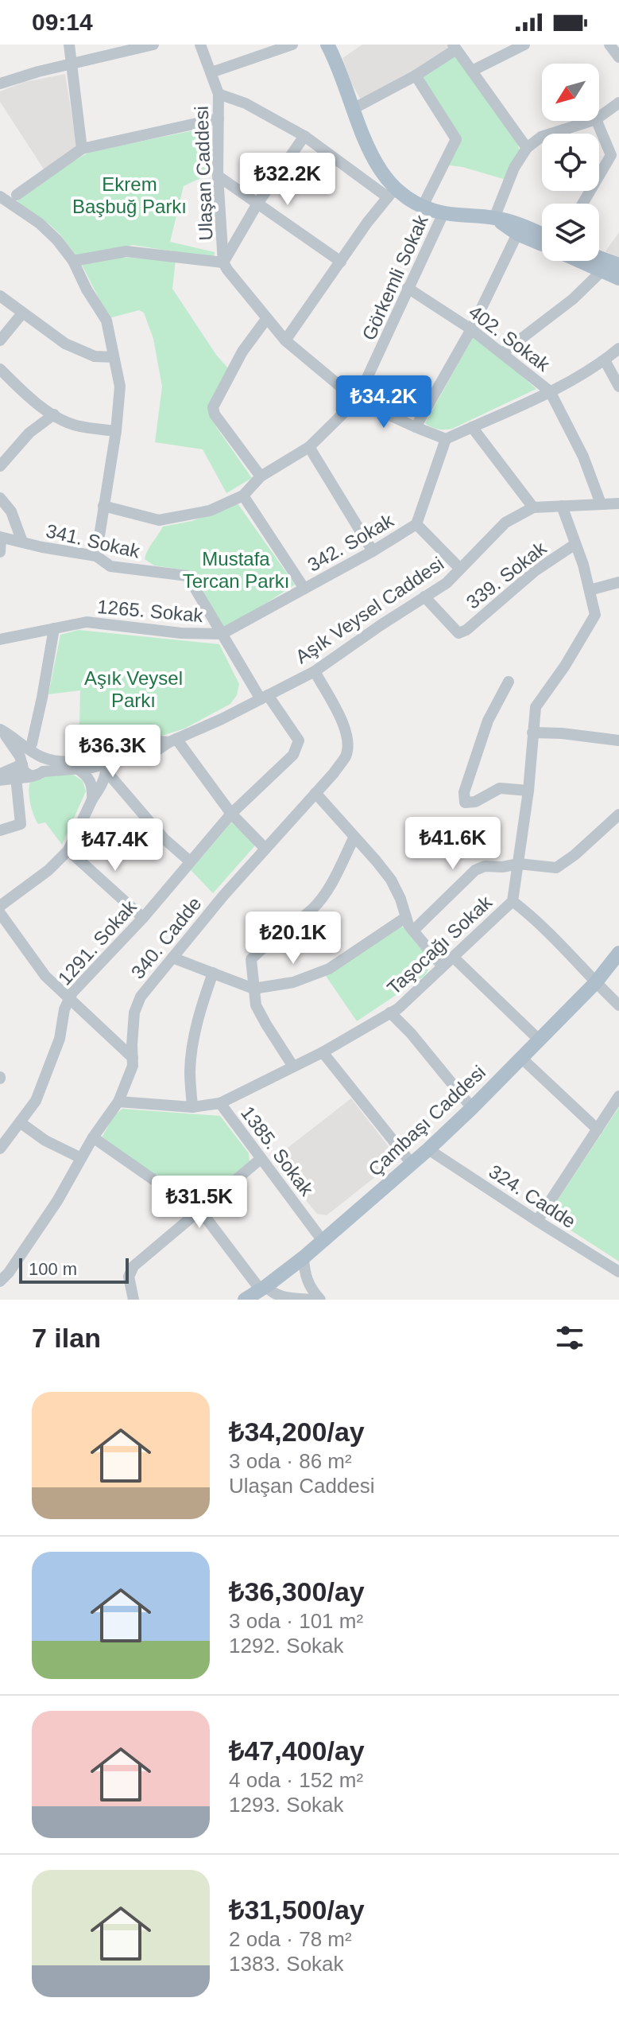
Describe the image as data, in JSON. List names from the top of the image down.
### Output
{
  "streets": {
    "main road": ["Çambaşı Caddesi"],
    "street": [
      "Ulaşan Caddesi",
      "Görkemli Sokak",
      "402. Sokak",
      "341. Sokak",
      "342. Sokak",
      "339. Sokak",
      "Aşık Veysel Caddesi",
      "1265. Sokak",
      "340. Cadde",
      "1291. Sokak",
      "Taşocağı Sokak",
      "1385. Sokak",
      "324. Cadde"
    ]
  },
  "crossings": [
    ["Ulaşan Caddesi", "Görkemli Sokak"],
    ["Ulaşan Caddesi", "342. Sokak"],
    ["Görkemli Sokak", "402. Sokak"],
    ["402. Sokak", "Aşık Veysel Caddesi"],
    ["341. Sokak", "342. Sokak"],
    ["341. Sokak", "Aşık Veysel Caddesi"],
    ["341. Sokak", "1265. Sokak"],
    ["341. Sokak", "1291. Sokak"],
    ["342. Sokak", "1265. Sokak"],
    ["339. Sokak", "Aşık Veysel Caddesi"],
    ["339. Sokak", "Taşocağı Sokak"],
    ["Aşık Veysel Caddesi", "340. Cadde"],
    ["Aşık Veysel Caddesi", "1291. Sokak"],
    ["Aşık Veysel Caddesi", "Taşocağı Sokak"],
    ["340. Cadde", "1385. Sokak"],
    ["Taşocağı Sokak", "1385. Sokak"],
    ["Çambaşı Caddesi", "1385. Sokak"],
    ["Çambaşı Caddesi", "324. Cadde"]
  ],
  "parks": ["Ekrem Başbuğ Parkı", "Mustafa Tercan Parkı", "Aşık Veysel Parkı"],
  "scale_bar": "100 m",
  "north": "bottom left",
  "page": {
    "status": "09:14",
    "price": [
      "₺32.2K",
      "₺34.2K",
      "₺36.3K",
      "₺41.6K",
      "₺47.4K",
      "₺20.1K",
      "₺31.5K"
    ],
    "scale": "100 m",
    "heading": "7 ilan",
    "list": [
      {
        "name": "₺34,200/ay",
        "note": "3 oda · 86 m² · Ulaşan Caddesi"
      },
      {
        "name": "₺36,300/ay",
        "note": "3 oda · 101 m² · 1292. Sokak"
      },
      {
        "name": "₺47,400/ay",
        "note": "4 oda · 152 m² · 1293. Sokak"
      },
      {
        "name": "₺31,500/ay",
        "note": "2 oda · 78 m² · 1383. Sokak"
      }
    ]
  }
}
